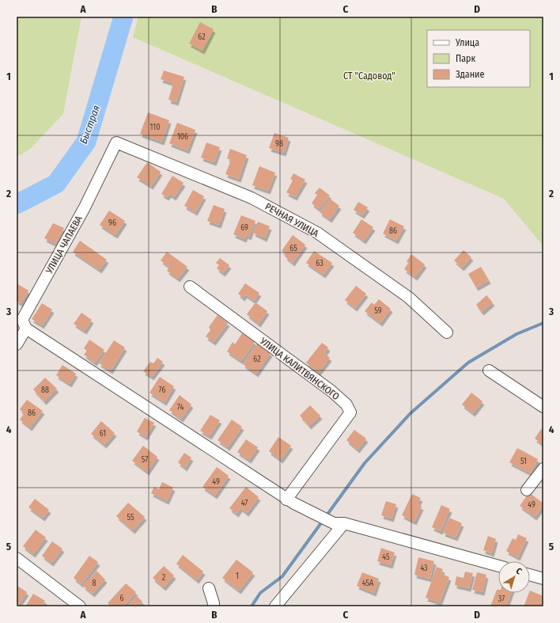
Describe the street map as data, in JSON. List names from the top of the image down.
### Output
{
  "streets": {
    "street": ["РЕЧНАЯ УЛИЦА", "УЛИЦА ЧАПАЕВА", "УЛИЦА КАЛИТВЯНСКОГО"]
  },
  "crossings": [
    ["РЕЧНАЯ УЛИЦА", "УЛИЦА ЧАПАЕВА"]
  ],
  "water": ["Быстрая"],
  "parks": ["СТ \"Садовод\""],
  "house_numbers": [
    "62",
    "110",
    "106",
    "98",
    "96",
    "69",
    "86",
    "65",
    "63",
    "59",
    "62",
    "88",
    "76",
    "74",
    "86",
    "61",
    "57",
    "51",
    "49",
    "47",
    "49",
    "55",
    "45",
    "43",
    "1",
    "2",
    "8",
    "45А",
    "6",
    "37"
  ],
  "legend": ["Улица", "Парк", "Здание"],
  "north": "top right",
  "grid": {
    "columns": [
      "A",
      "B",
      "C",
      "D"
    ],
    "rows": [
      "1",
      "2",
      "3",
      "4",
      "5"
    ]
  }
}
